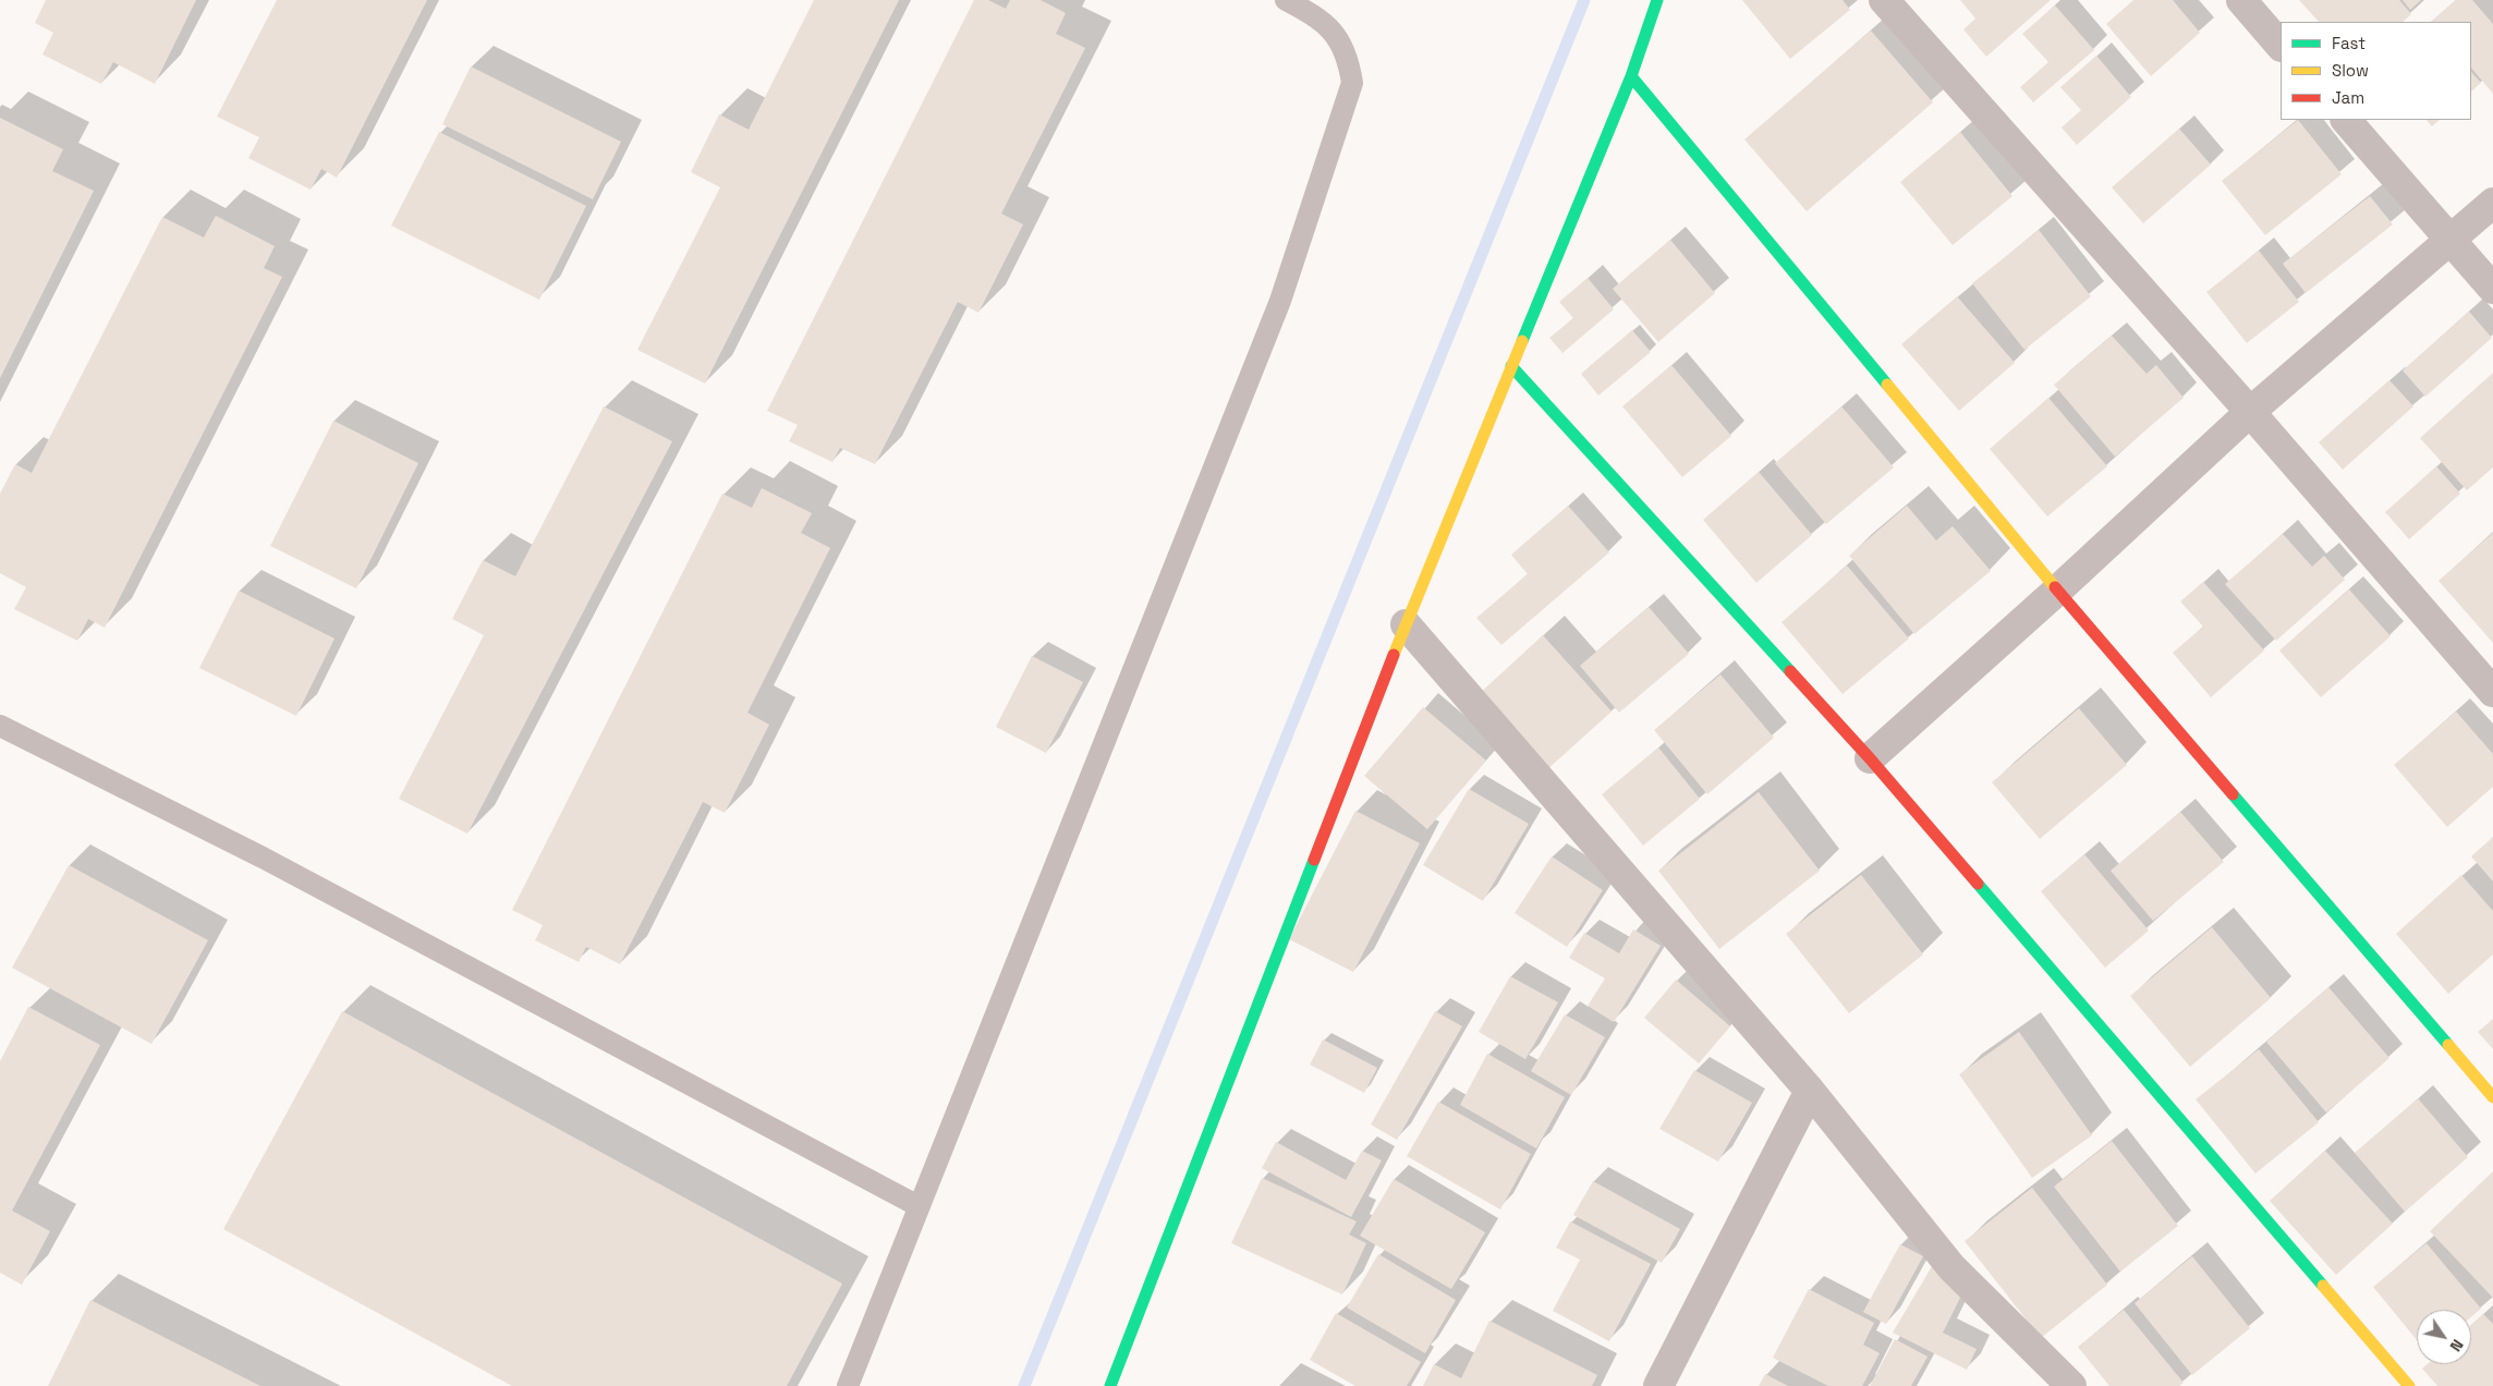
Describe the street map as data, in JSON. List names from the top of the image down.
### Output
{
  "legend": ["Fast", "Slow", "Jam"],
  "north": "bottom right"
}
